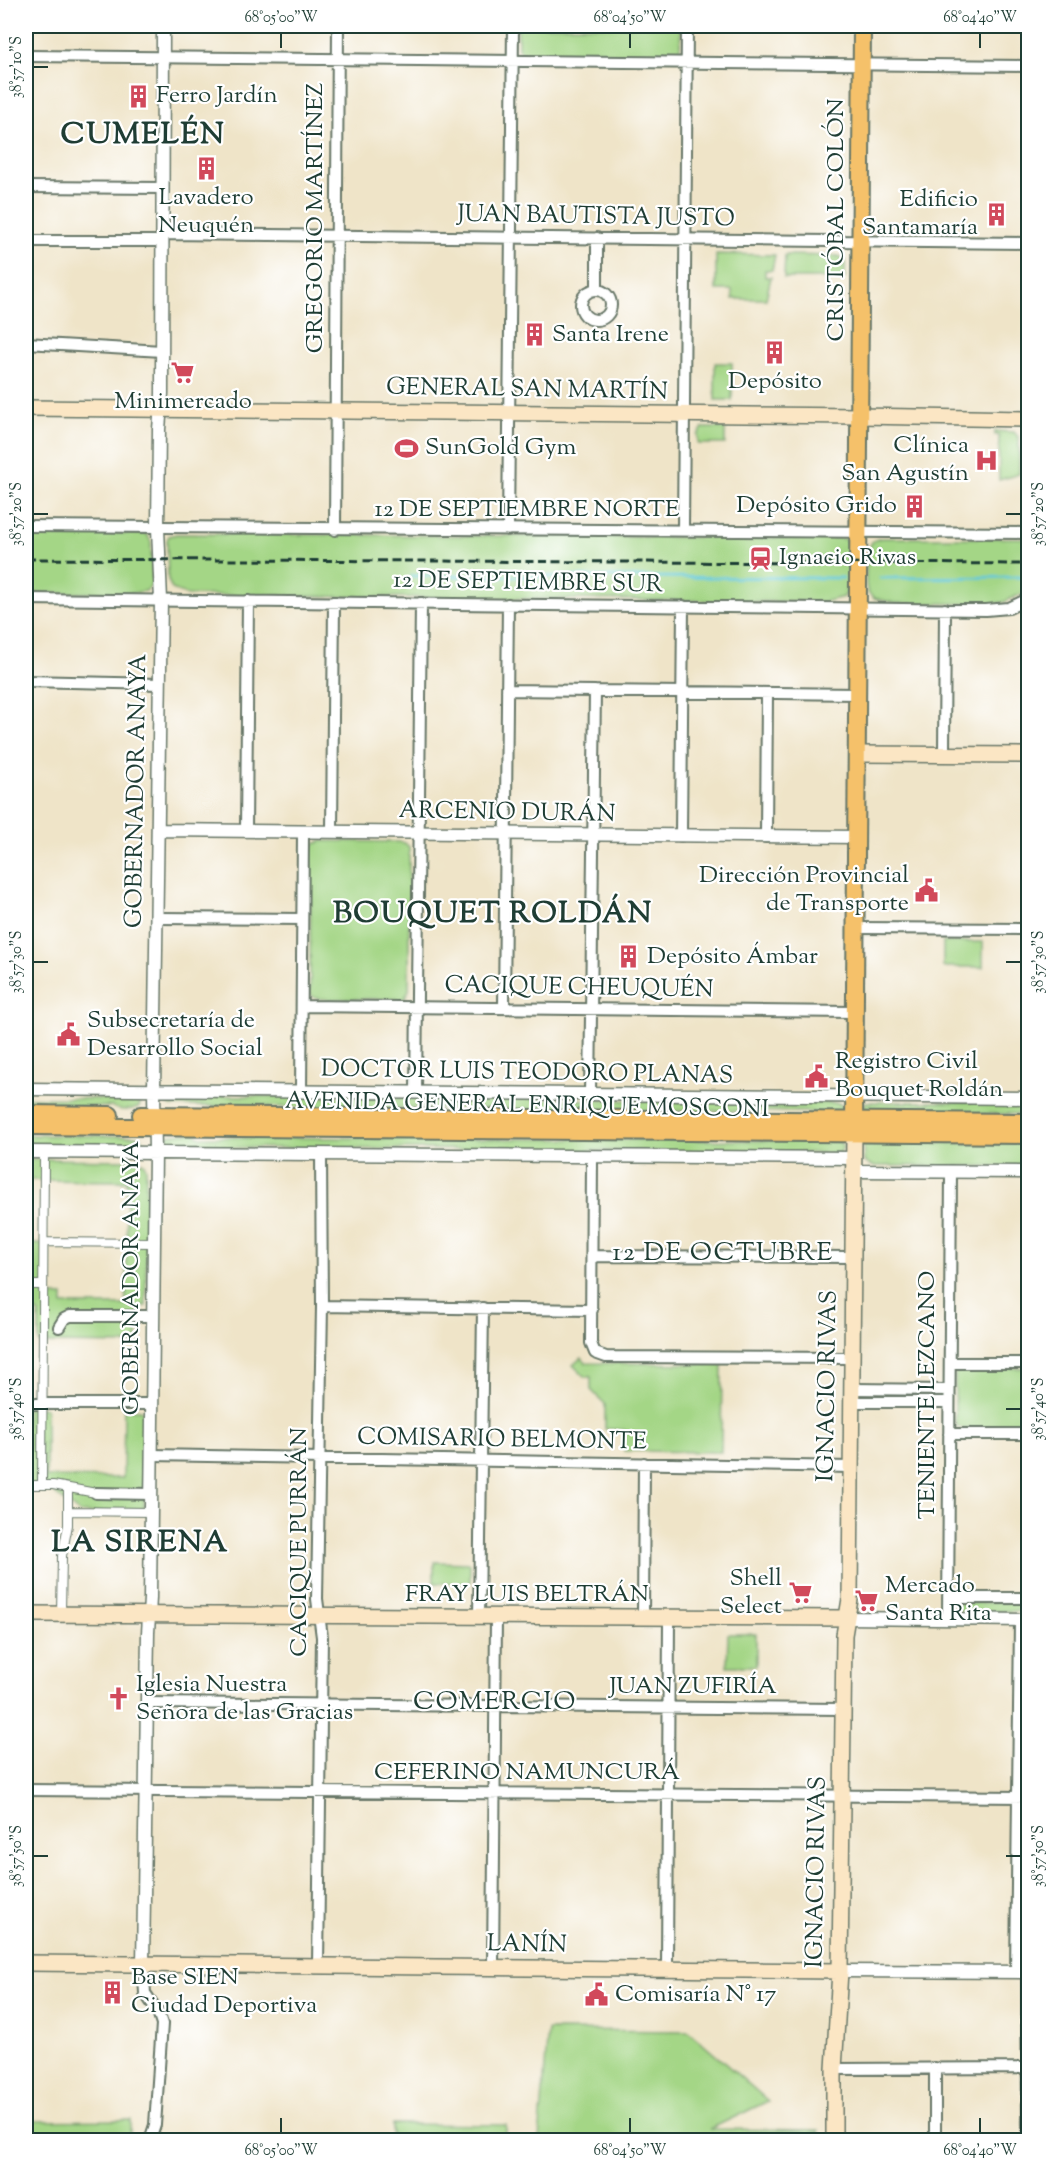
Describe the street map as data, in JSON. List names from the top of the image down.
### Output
{
  "streets": {
    "main road": [
      "CRISTÓBAL COLÓN",
      "GENERAL SAN MARTÍN",
      "AVENIDA GENERAL ENRIQUE MOSCONI",
      "IGNACIO RIVAS",
      "FRAY LUIS BELTRÁN",
      "LANÍN"
    ],
    "street": [
      "JUAN BAUTISTA JUSTO",
      "GREGORIO MARTÍNEZ",
      "12 DE SEPTIEMBRE NORTE",
      "12 DE SEPTIEMBRE SUR",
      "GOBERNADOR ANAYA",
      "ARCENIO DURÁN",
      "CACIQUE CHEUQUÉN",
      "DOCTOR LUIS TEODORO PLANAS",
      "TENIENTE LEZCANO",
      "COMISARIO BELMONTE",
      "CACIQUE PURRÁN",
      "JUAN ZUFIRÍA",
      "CEFERINO NAMUNCURÁ"
    ]
  },
  "crossings": [
    ["JUAN BAUTISTA JUSTO", "GREGORIO MARTÍNEZ"],
    ["JUAN BAUTISTA JUSTO", "CRISTÓBAL COLÓN"],
    ["JUAN BAUTISTA JUSTO", "GOBERNADOR ANAYA"],
    ["GREGORIO MARTÍNEZ", "GENERAL SAN MARTÍN"],
    ["GREGORIO MARTÍNEZ", "12 DE SEPTIEMBRE NORTE"],
    ["CRISTÓBAL COLÓN", "GENERAL SAN MARTÍN"],
    ["CRISTÓBAL COLÓN", "IGNACIO RIVAS"],
    ["GENERAL SAN MARTÍN", "GOBERNADOR ANAYA"],
    ["GENERAL SAN MARTÍN", "IGNACIO RIVAS"],
    ["12 DE SEPTIEMBRE NORTE", "GOBERNADOR ANAYA"],
    ["12 DE SEPTIEMBRE NORTE", "IGNACIO RIVAS"],
    ["12 DE SEPTIEMBRE SUR", "GOBERNADOR ANAYA"],
    ["12 DE SEPTIEMBRE SUR", "IGNACIO RIVAS"],
    ["GOBERNADOR ANAYA", "ARCENIO DURÁN"],
    ["GOBERNADOR ANAYA", "DOCTOR LUIS TEODORO PLANAS"],
    ["GOBERNADOR ANAYA", "AVENIDA GENERAL ENRIQUE MOSCONI"],
    ["GOBERNADOR ANAYA", "COMISARIO BELMONTE"],
    ["GOBERNADOR ANAYA", "FRAY LUIS BELTRÁN"],
    ["GOBERNADOR ANAYA", "JUAN ZUFIRÍA"],
    ["GOBERNADOR ANAYA", "CEFERINO NAMUNCURÁ"],
    ["GOBERNADOR ANAYA", "LANÍN"],
    ["ARCENIO DURÁN", "IGNACIO RIVAS"],
    ["CACIQUE CHEUQUÉN", "IGNACIO RIVAS"],
    ["DOCTOR LUIS TEODORO PLANAS", "IGNACIO RIVAS"],
    ["AVENIDA GENERAL ENRIQUE MOSCONI", "IGNACIO RIVAS"],
    ["IGNACIO RIVAS", "COMISARIO BELMONTE"],
    ["IGNACIO RIVAS", "FRAY LUIS BELTRÁN"],
    ["IGNACIO RIVAS", "JUAN ZUFIRÍA"],
    ["IGNACIO RIVAS", "CEFERINO NAMUNCURÁ"],
    ["IGNACIO RIVAS", "LANÍN"],
    ["TENIENTE LEZCANO", "FRAY LUIS BELTRÁN"],
    ["COMISARIO BELMONTE", "CACIQUE PURRÁN"],
    ["CACIQUE PURRÁN", "FRAY LUIS BELTRÁN"],
    ["CACIQUE PURRÁN", "JUAN ZUFIRÍA"],
    ["CACIQUE PURRÁN", "CEFERINO NAMUNCURÁ"],
    ["CACIQUE PURRÁN", "LANÍN"]
  ],
  "districts": [
    "CUMELÉN",
    "BOUQUET ROLDÁN",
    "12 DE OCTUBRE",
    "LA SIRENA",
    "COMERCIO"
  ],
  "places": {
    "building": [
      "Ferro Jardín",
      "Lavadero Neuquén",
      "Edificio Santamaría",
      "Santa Irene",
      "Depósito",
      "Depósito Grido",
      "Depósito Ámbar",
      "Base SIEN Ciudad Deportiva"
    ],
    "supermarket": ["Minimercado", "Shell Select", "Mercado Santa Rita"],
    "sports": ["SunGold Gym"],
    "hospital": ["Clínica San Agustín"],
    "station": ["Ignacio Rivas"],
    "public building": [
      "Dirección Provincial de Transporte",
      "Subsecretaría de Desarrollo Social",
      "Registro Civil Bouquet Roldán",
      "Comisaría N° 17"
    ],
    "church": ["Iglesia Nuestra Señora de las Gracias"]
  },
  "coordinates": [
    "68°05'00\"W",
    "68°04'50\"W",
    "68°04'40\"W",
    "38°57'10\"S",
    "38°57'20\"S",
    "38°57'30\"S",
    "38°57'40\"S",
    "38°57'50\"S"
  ]
}
